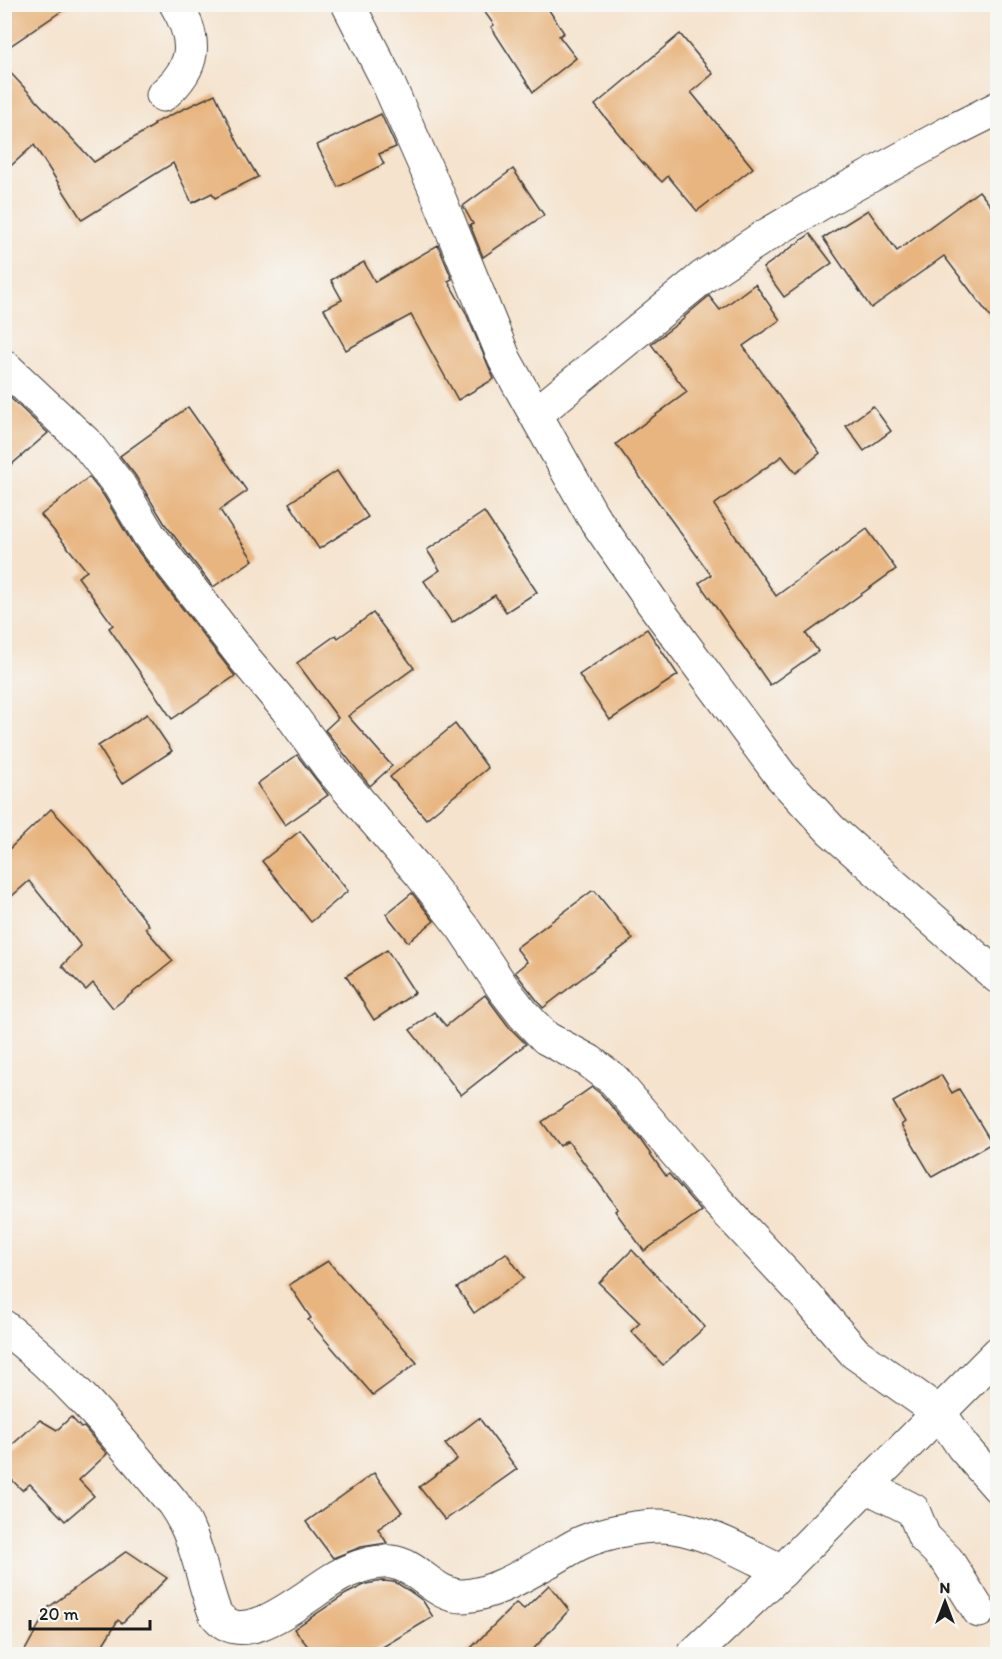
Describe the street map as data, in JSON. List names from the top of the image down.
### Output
{
  "scale_bar": "20 m",
  "north": "top"
}
